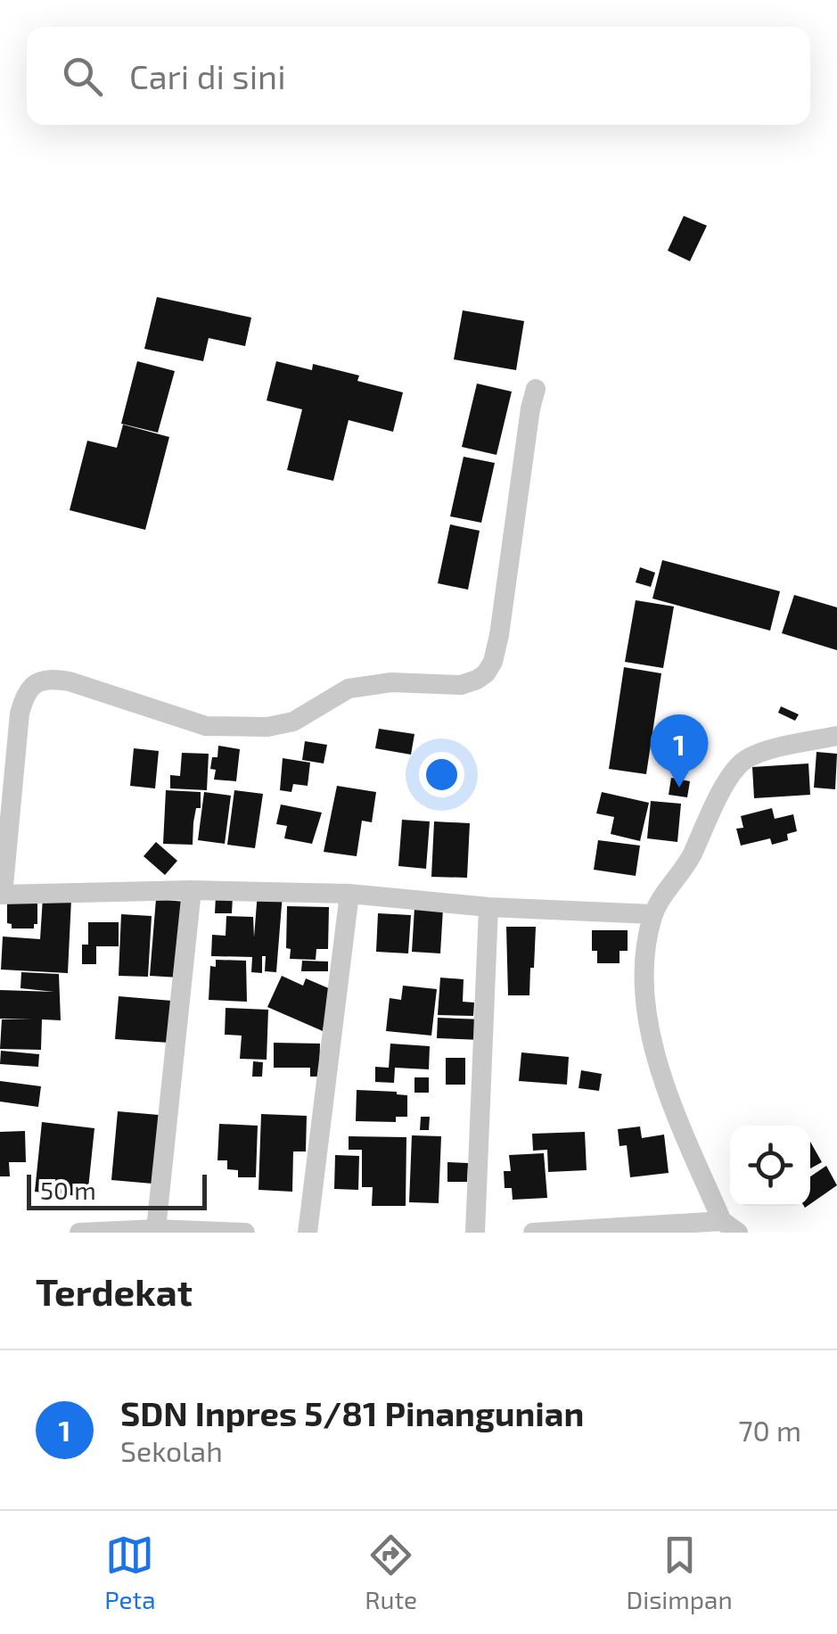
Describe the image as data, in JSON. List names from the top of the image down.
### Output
{
  "scale_bar": "50 m",
  "page": {
    "search": "Cari di sini",
    "pins": "1",
    "scale": "50 m",
    "heading": "Terdekat",
    "list": [
      {
        "mark": "1",
        "name": "SDN Inpres 5/81 Pinangunian",
        "note": "Sekolah",
        "value": "70 m"
      }
    ],
    "nav": ["Peta", "Rute", "Disimpan"]
  }
}
